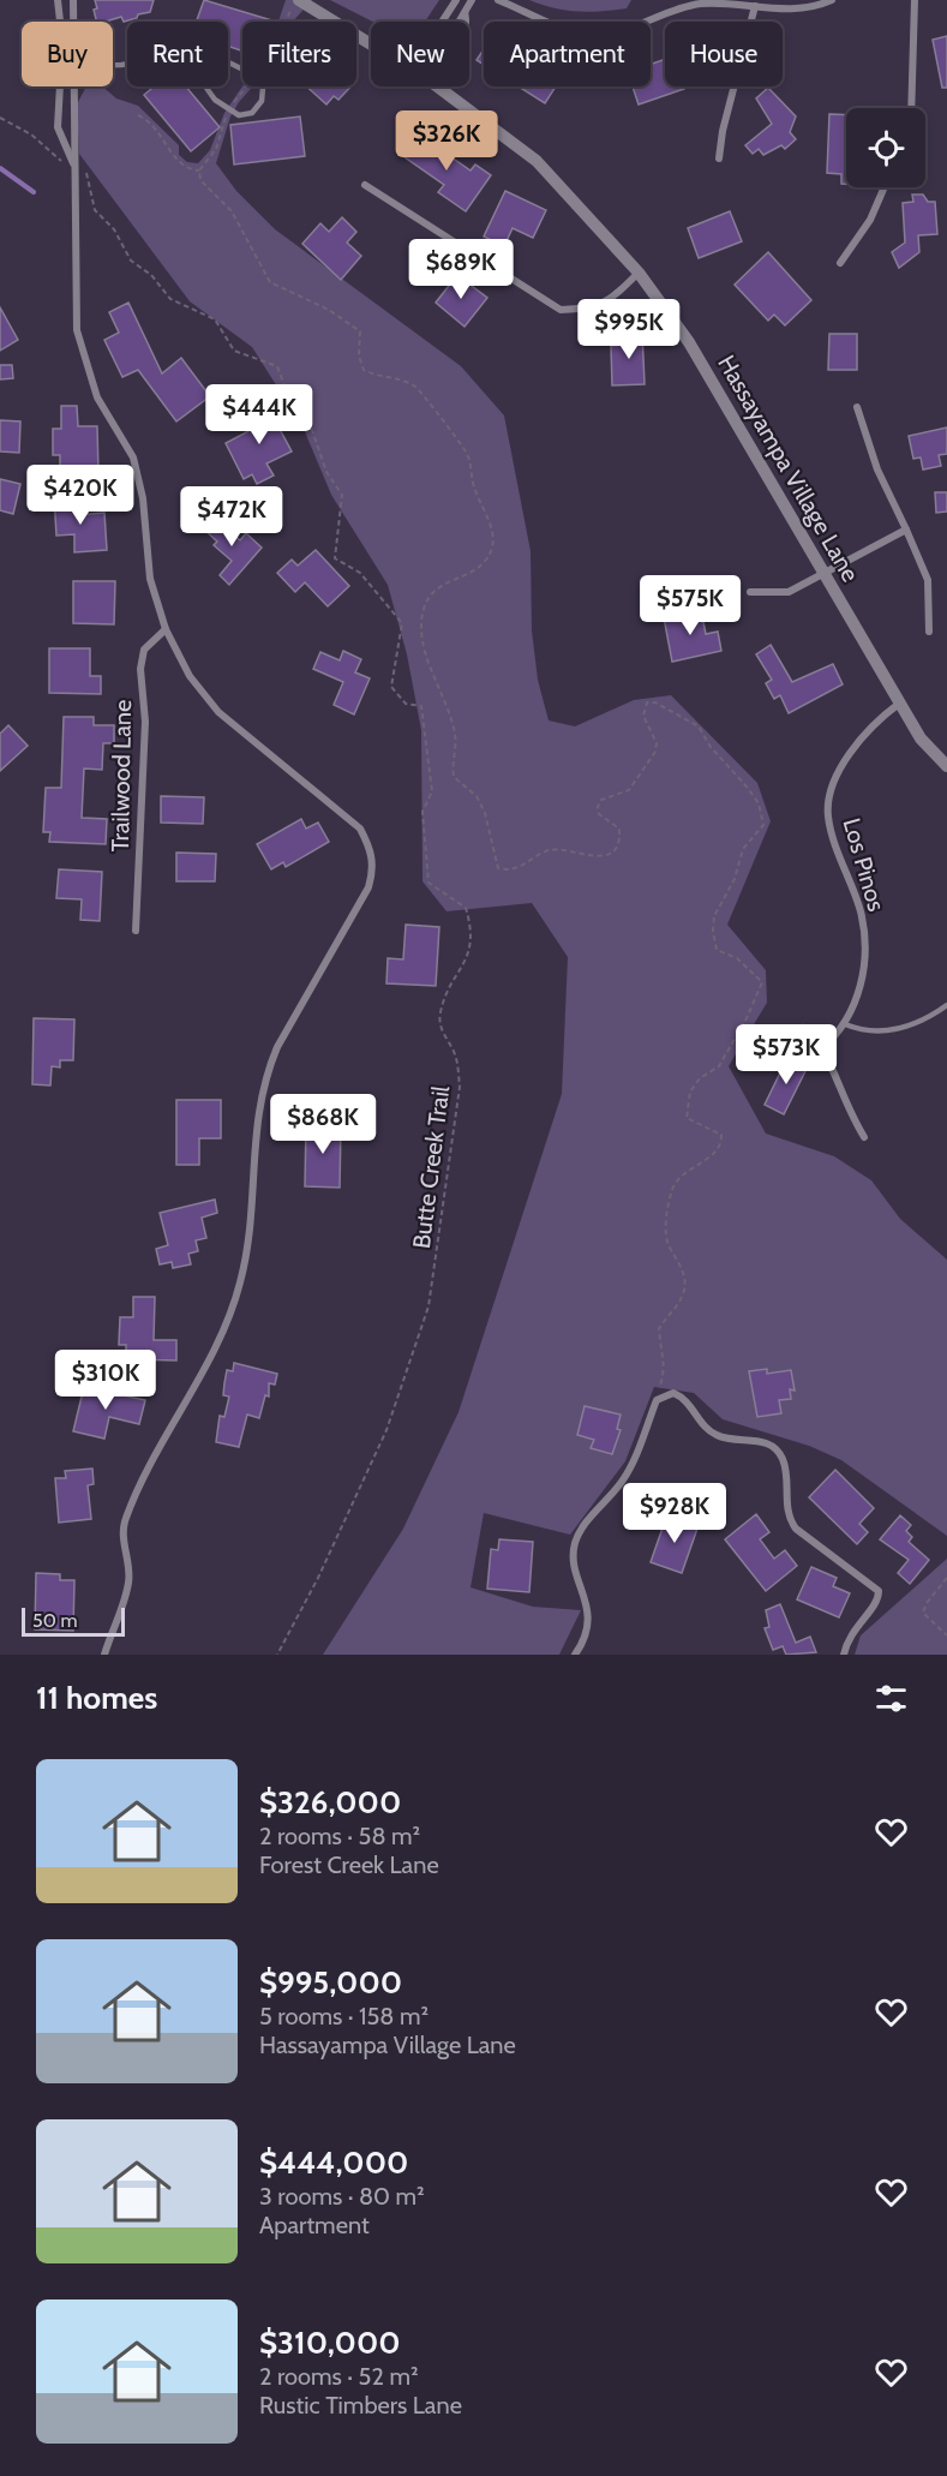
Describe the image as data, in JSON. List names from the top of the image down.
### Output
{
  "streets": {
    "street": ["Hassayampa Village Lane", "Trailwood Lane", "Los Pinos"],
    "path": ["Butte Creek Trail"]
  },
  "crossings": [
    ["Hassayampa Village Lane", "Los Pinos"]
  ],
  "scale_bar": "50 m",
  "page": {
    "chip": [
      "Buy",
      "Rent",
      "Filters",
      "New",
      "Apartment",
      "House"
    ],
    "price": [
      "$326K",
      "$689K",
      "$995K",
      "$444K",
      "$420K",
      "$472K",
      "$575K",
      "$573K",
      "$868K",
      "$310K",
      "$928K"
    ],
    "scale": "50 m",
    "heading": "11 homes",
    "list": [
      {
        "name": "$326,000",
        "note": "2 rooms · 58 m² · Forest Creek Lane"
      },
      {
        "name": "$995,000",
        "note": "5 rooms · 158 m² · Hassayampa Village Lane"
      },
      {
        "name": "$444,000",
        "note": "3 rooms · 80 m² · Apartment"
      },
      {
        "name": "$310,000",
        "note": "2 rooms · 52 m² · Rustic Timbers Lane"
      }
    ]
  }
}
